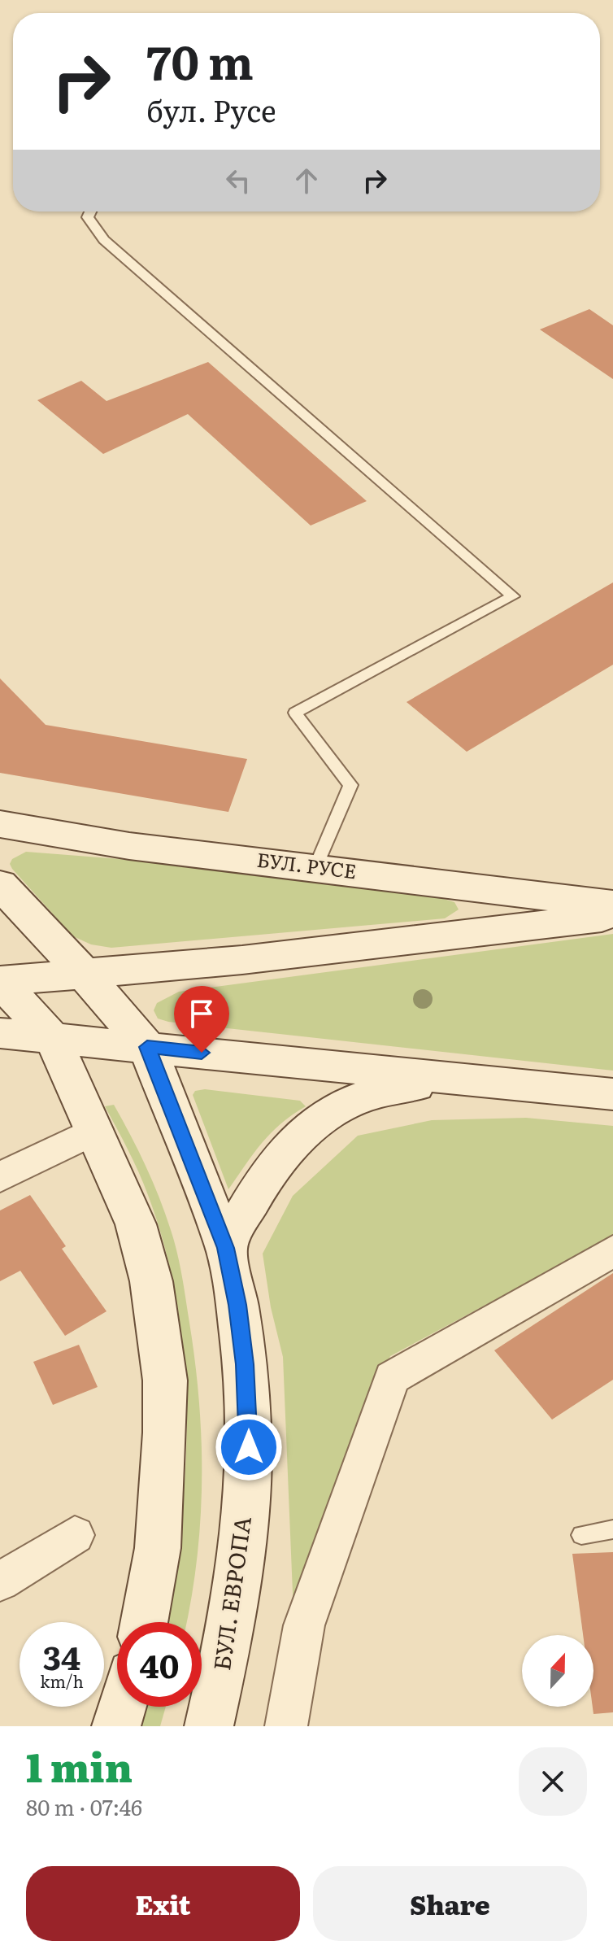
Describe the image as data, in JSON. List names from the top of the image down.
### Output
{
  "streets": {
    "main road": ["БУЛ. РУСЕ", "БУЛ. ЕВРОПА"]
  },
  "north": "top",
  "page": {
    "turn": ["70 m", "бул. Русе"],
    "speed": "34 km/h",
    "limit": "40",
    "heading": ["1 min", "80 m · 07:46"],
    "buttons": ["Exit", "Share"]
  }
}
